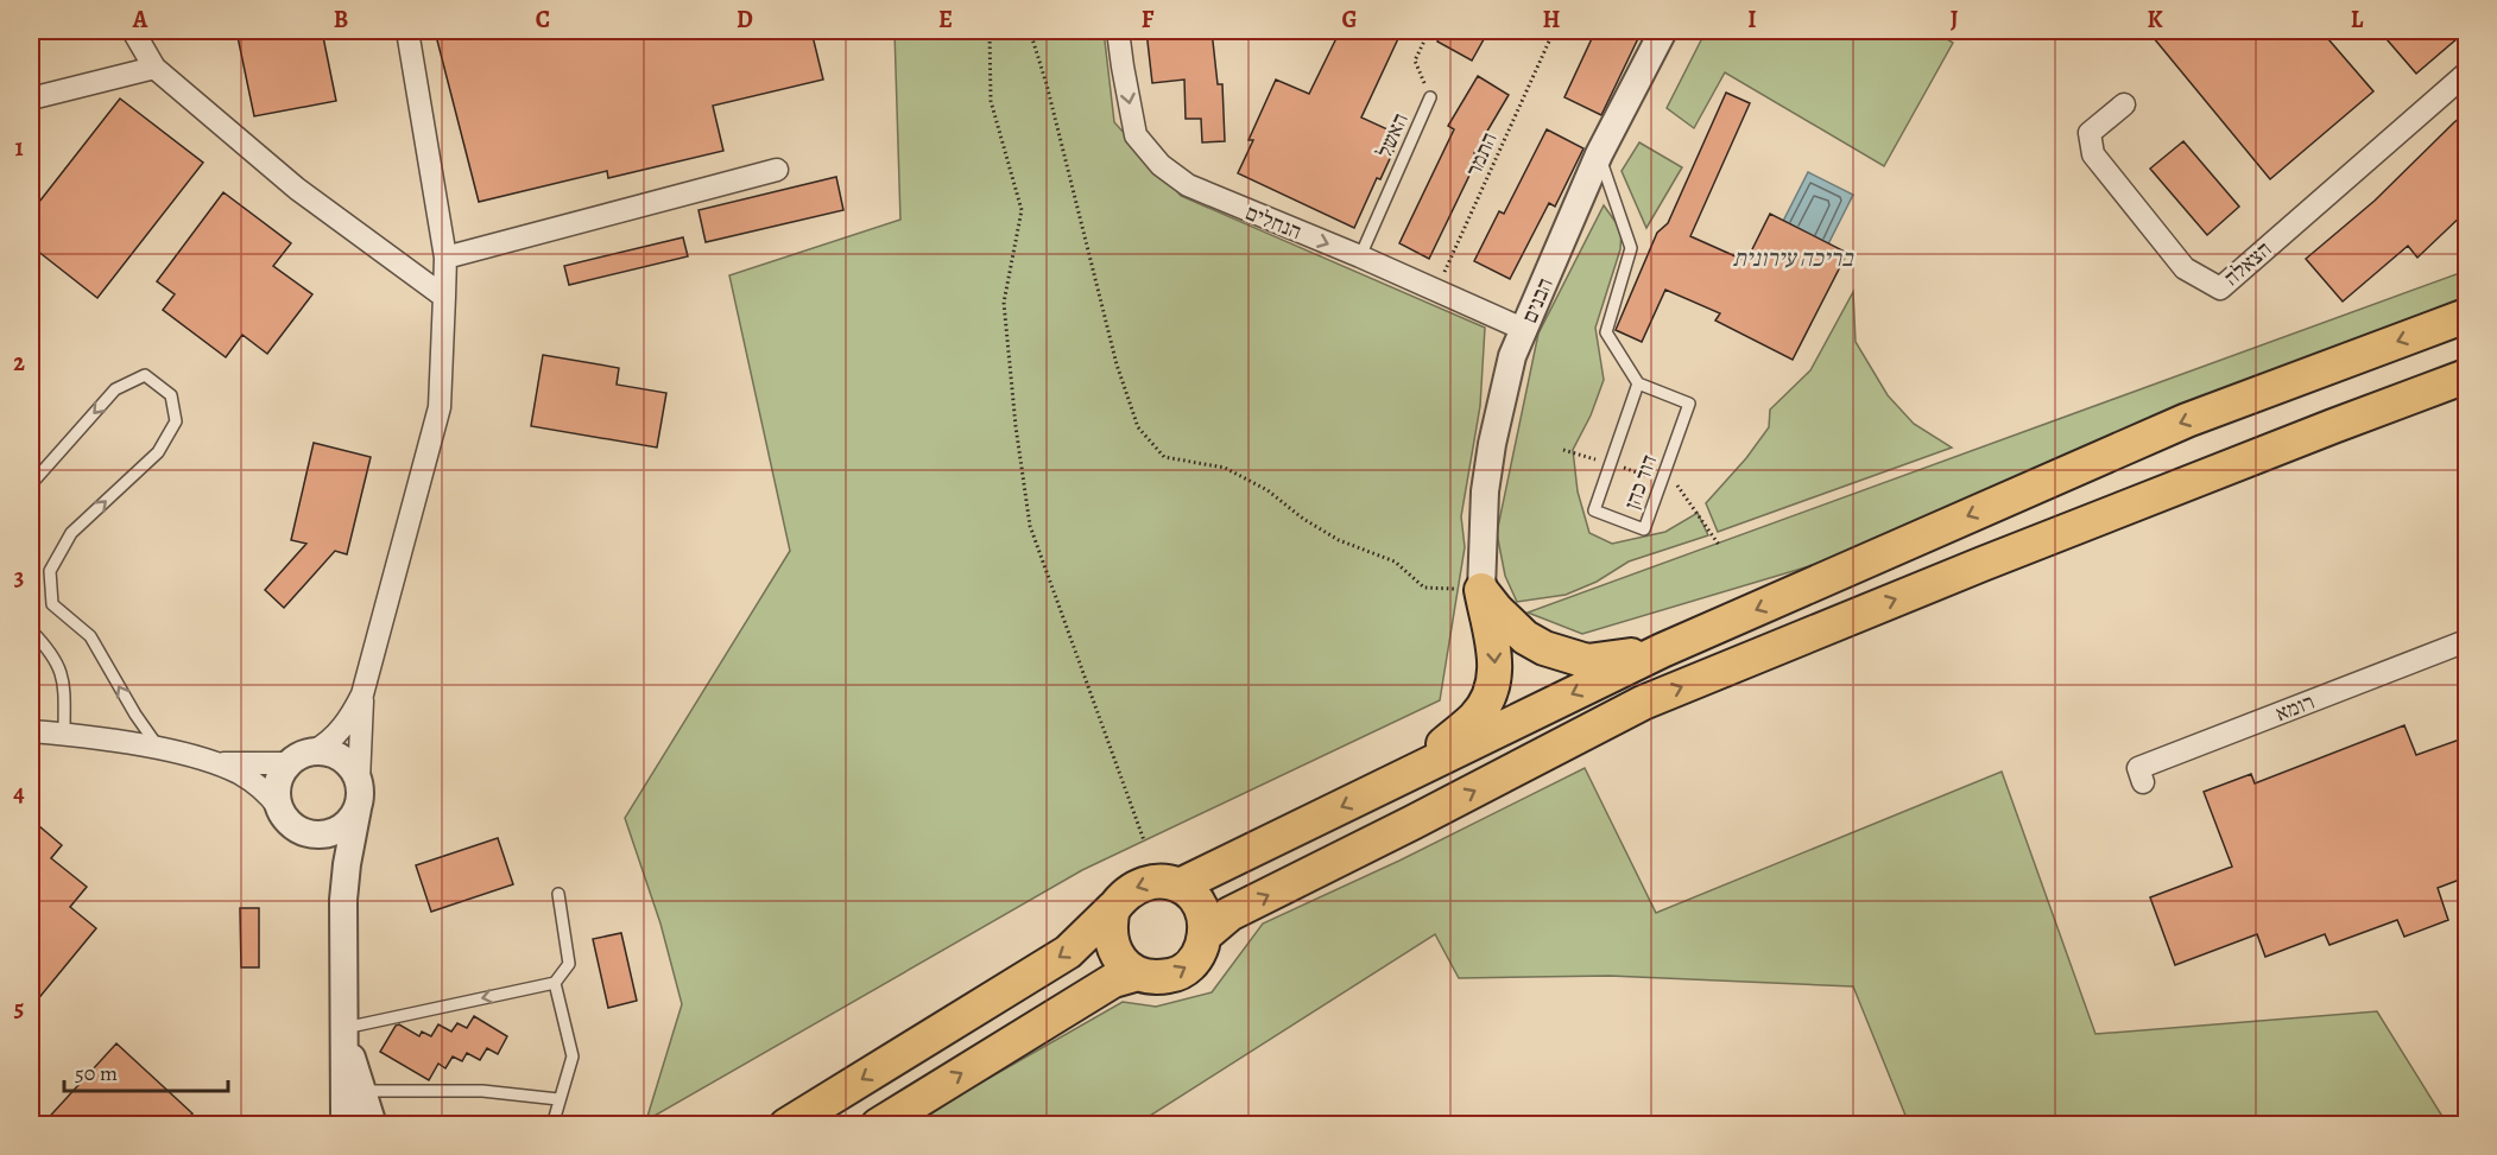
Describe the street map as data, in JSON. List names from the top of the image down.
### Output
{
  "streets": {
    "street": [
      "הנחלים",
      "הצאלה",
      "הבנים",
      "רומא"
    ],
    "lane": ["האשל", "דוד כהן"],
    "path": ["התמר"]
  },
  "crossings": [
    ["האשל", "הנחלים"],
    ["התמר", "הנחלים"],
    ["הנחלים", "הבנים"]
  ],
  "one_way": ["הנחלים"],
  "water": ["בריכה עירונית"],
  "scale_bar": "50 m",
  "grid": {
    "columns": [
      "A",
      "B",
      "C",
      "D",
      "E",
      "F",
      "G",
      "H",
      "I",
      "J",
      "K",
      "L"
    ],
    "rows": [
      "1",
      "2",
      "3",
      "4",
      "5"
    ]
  }
}
